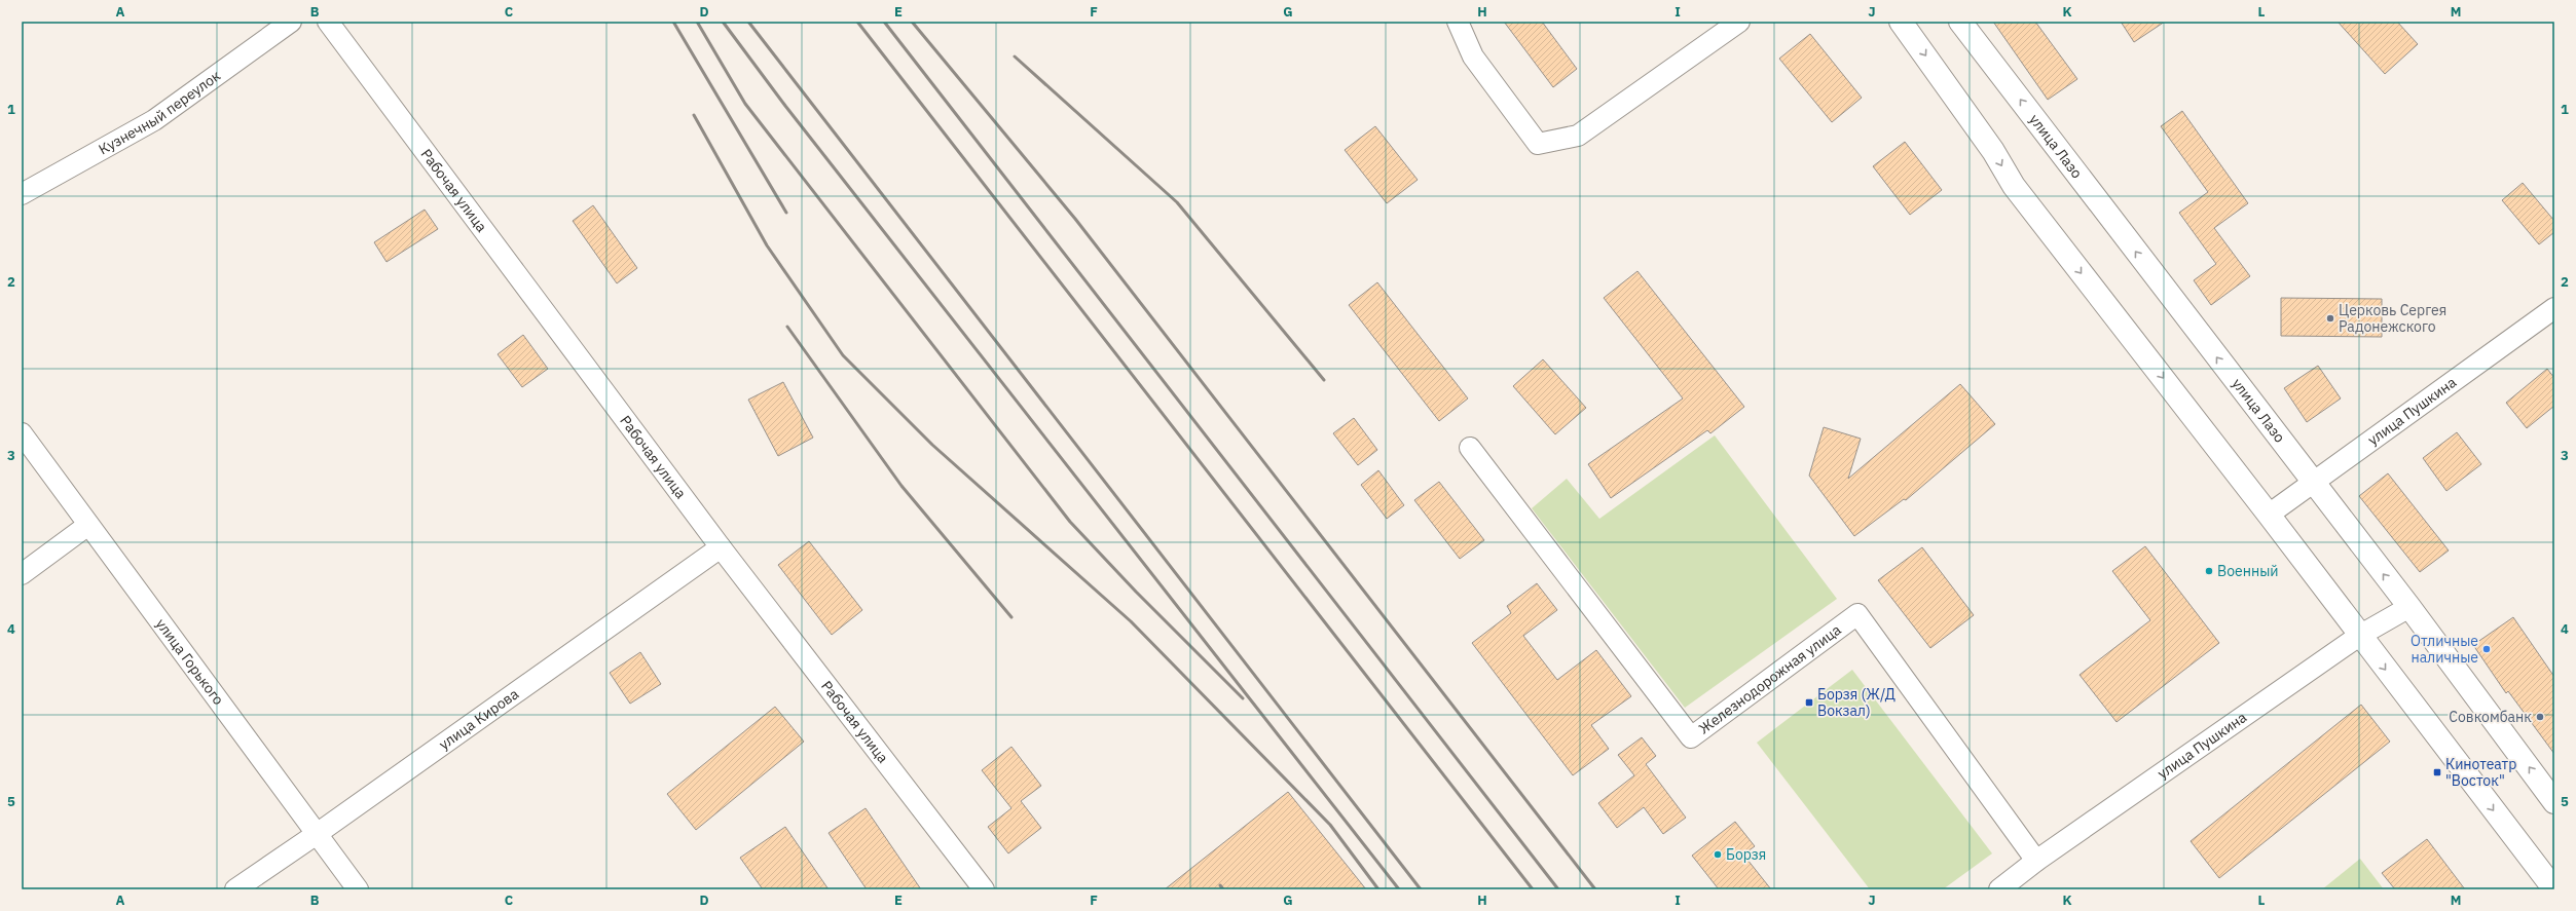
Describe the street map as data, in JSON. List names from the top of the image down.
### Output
{
  "streets": {
    "street": [
      "Кузнечный переулок",
      "улица Лазо",
      "Рабочая улица",
      "улица Пушкина",
      "улица Горького",
      "Железнодорожная улица",
      "улица Кирова"
    ]
  },
  "crossings": [
    ["улица Лазо", "улица Пушкина"],
    ["Рабочая улица", "улица Кирова"],
    ["улица Пушкина", "Железнодорожная улица"],
    ["улица Горького", "улица Кирова"]
  ],
  "places": {
    "other": [
      "Церковь Сергея Радонежского",
      "Военный",
      "Отличные наличные",
      "Совкомбанк",
      "Борзя"
    ],
    "transit": ["Борзя (Ж/Д Вокзал)", "Кинотеатр \"Восток\""]
  },
  "grid": {
    "columns": [
      "A",
      "B",
      "C",
      "D",
      "E",
      "F",
      "G",
      "H",
      "I",
      "J",
      "K",
      "L",
      "M"
    ],
    "rows": [
      "1",
      "2",
      "3",
      "4",
      "5"
    ]
  }
}
